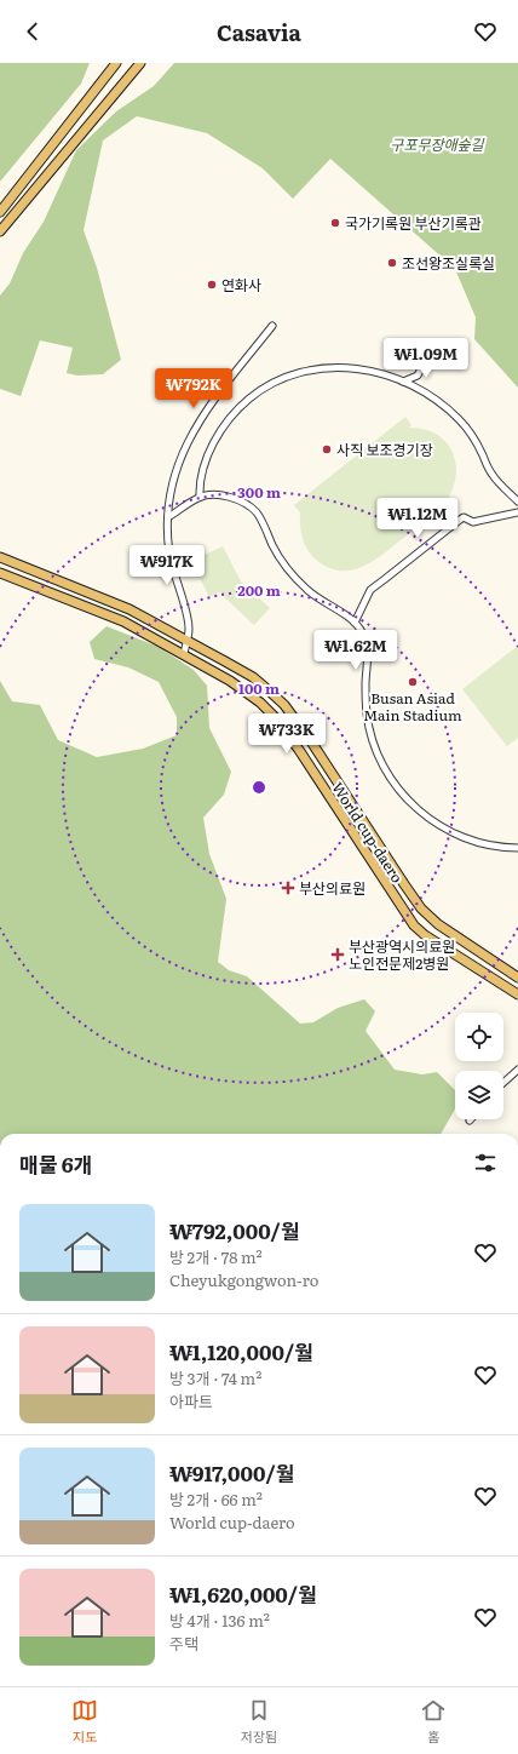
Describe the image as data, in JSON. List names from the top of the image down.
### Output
{
  "streets": {
    "main road": ["World cup-daero"]
  },
  "parks": ["구포무장애숲길"],
  "places": {
    "other": [
      "국가기록원 부산기록관",
      "조선왕조실록실",
      "연화사",
      "사직 보조경기장",
      "Busan Asiad Main Stadium"
    ],
    "health": ["부산의료원", "부산광역시의료원 노인전문제2병원"]
  },
  "page": {
    "header": "Casavia",
    "price": [
      "₩1.09M",
      "₩792K",
      "₩1.12M",
      "₩917K",
      "₩1.62M",
      "₩733K"
    ],
    "heading": "매물 6개",
    "list": [
      {
        "name": "₩792,000/월",
        "note": "방 2개 · 78 m² · Cheyukgongwon-ro"
      },
      {
        "name": "₩1,120,000/월",
        "note": "방 3개 · 74 m² · 아파트"
      },
      {
        "name": "₩917,000/월",
        "note": "방 2개 · 66 m² · World cup-daero"
      },
      {
        "name": "₩1,620,000/월",
        "note": "방 4개 · 136 m² · 주택"
      }
    ],
    "tabs": ["지도", "저장됨", "홈"]
  },
  "rings": ["300 m", "200 m", "100 m"]
}
